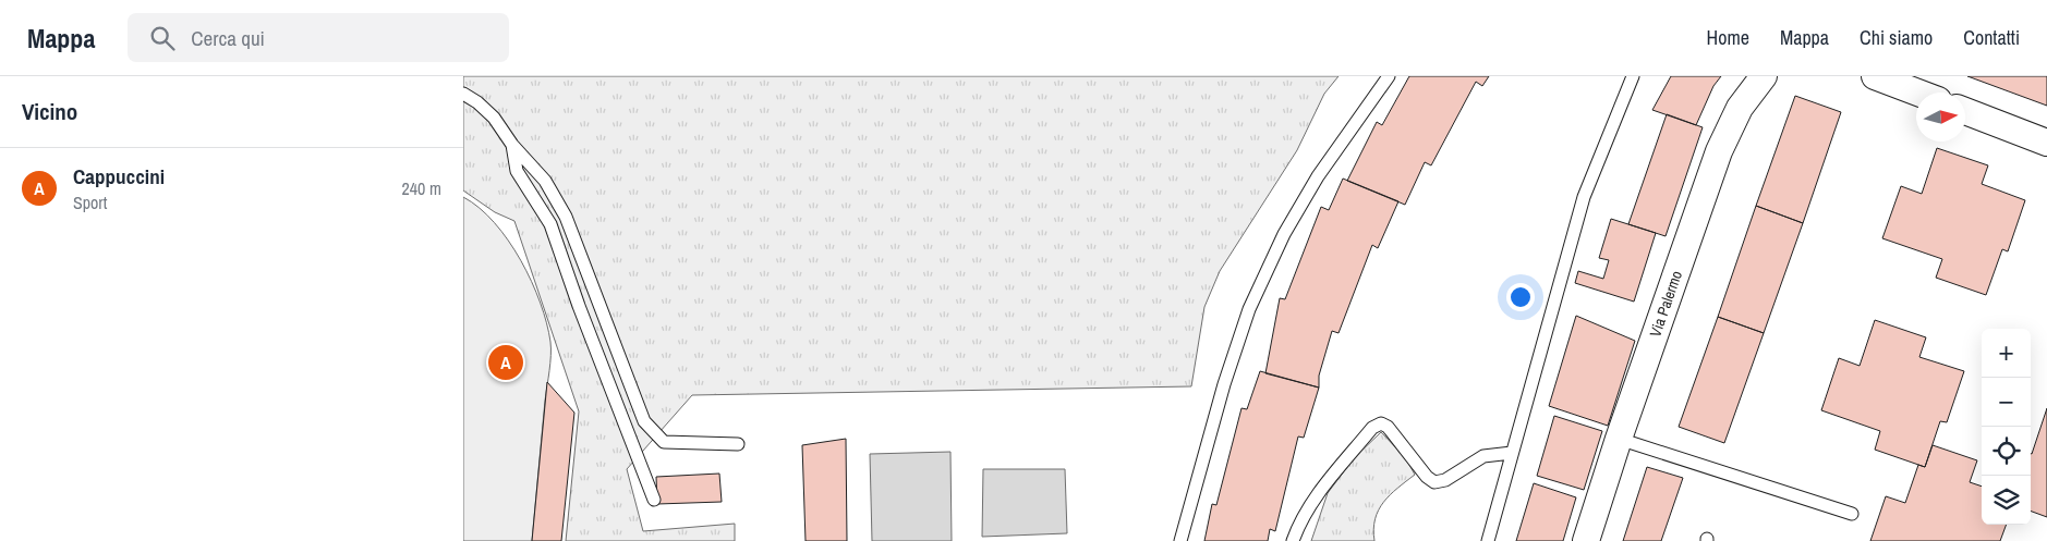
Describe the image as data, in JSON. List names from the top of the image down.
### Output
{
  "streets": {
    "street": ["Via Palermo"]
  },
  "north": "right",
  "page": {
    "header": "Mappa",
    "search": "Cerca qui",
    "nav": [
      "Home",
      "Mappa",
      "Chi siamo",
      "Contatti"
    ],
    "heading": "Vicino",
    "list": [
      {
        "mark": "A",
        "name": "Cappuccini",
        "note": "Sport",
        "value": "240 m"
      }
    ],
    "map_buttons": ["+", "−"],
    "pins": "A"
  }
}
